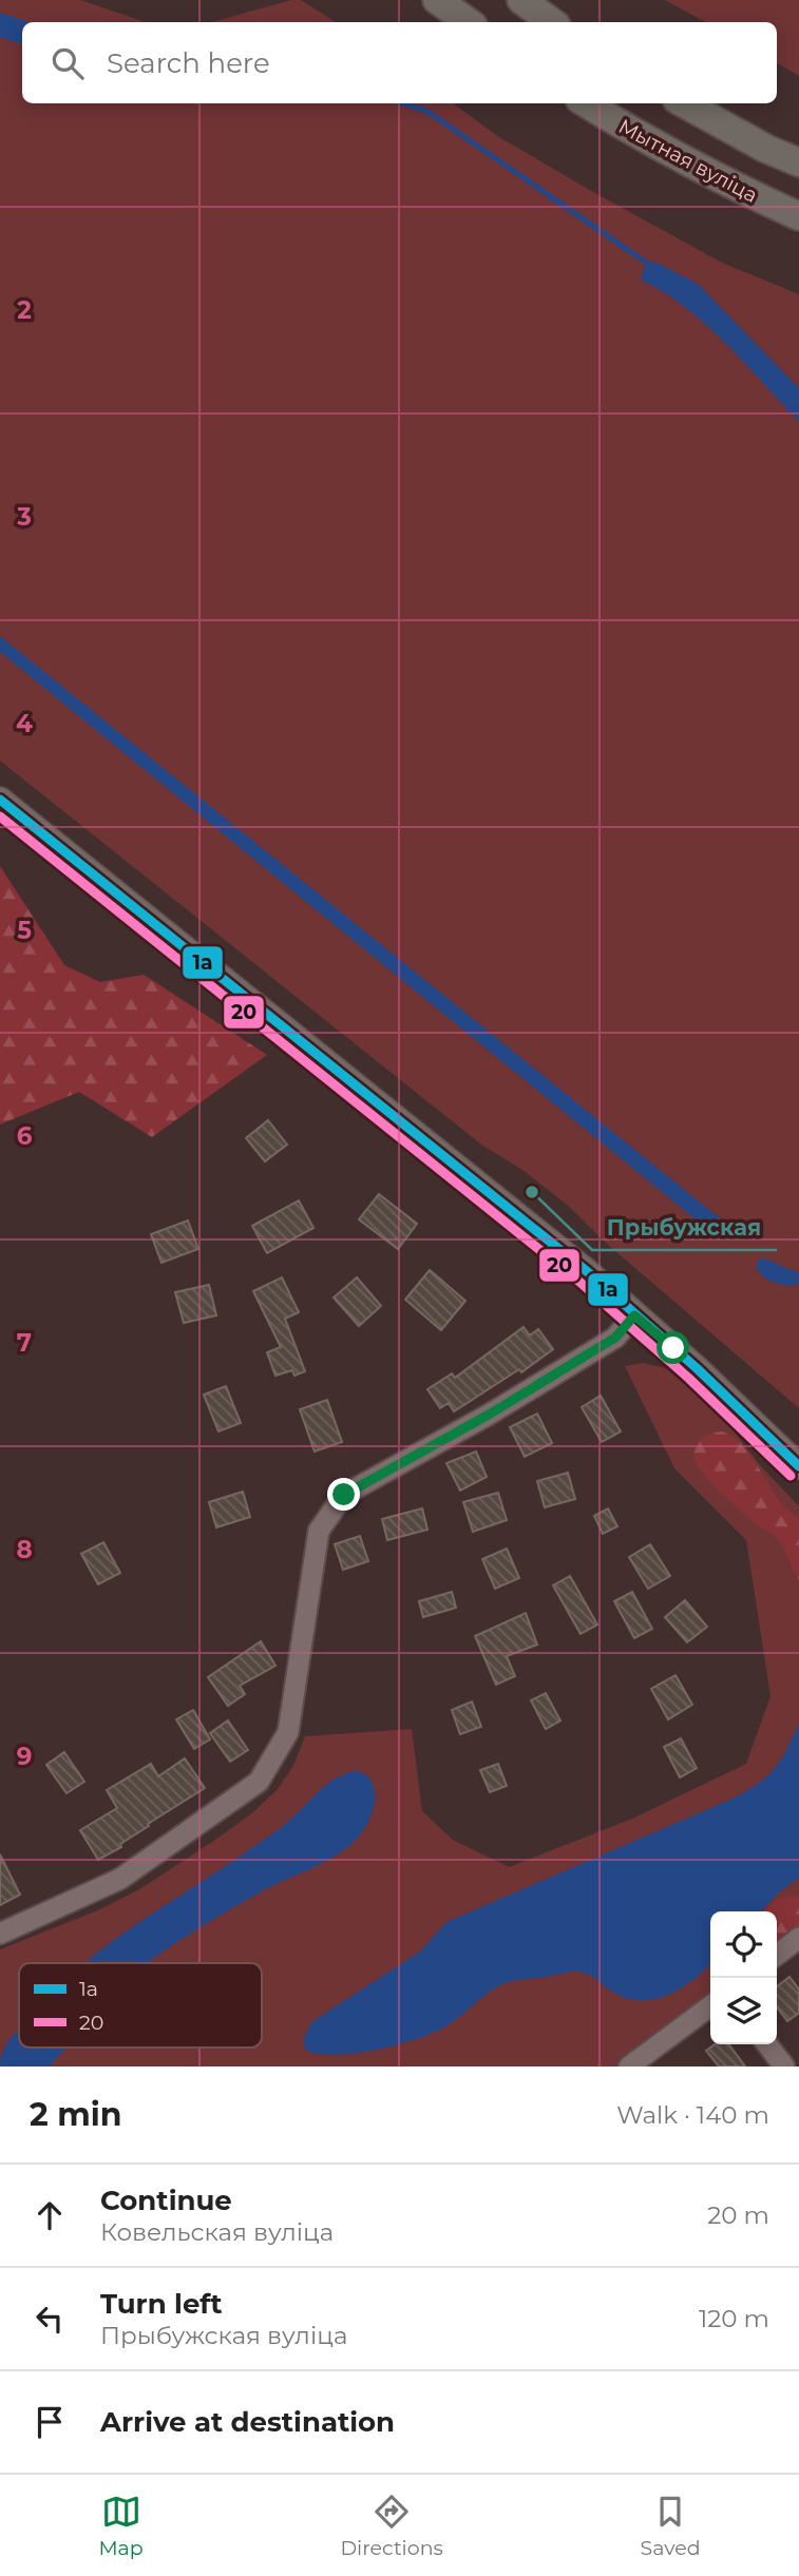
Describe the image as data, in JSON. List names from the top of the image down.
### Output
{
  "streets": {
    "highway": ["Мытная вуліца"]
  },
  "places": ["Прыбужская"],
  "lines": ["transit line 1а", "transit line 20"],
  "legend": ["1а", "20"],
  "page": {
    "search": "Search here",
    "heading": ["2 min", "Walk · 140 m"],
    "list": [
      ["Continue", "Ковельская вуліца", "20 m"],
      ["Turn left", "Прыбужская вуліца", "120 m"],
      "Arrive at destination"
    ],
    "nav": ["Map", "Directions", "Saved"]
  },
  "grid": {
    "rows": [
      "2",
      "3",
      "4",
      "5",
      "6",
      "7",
      "8",
      "9"
    ]
  }
}
